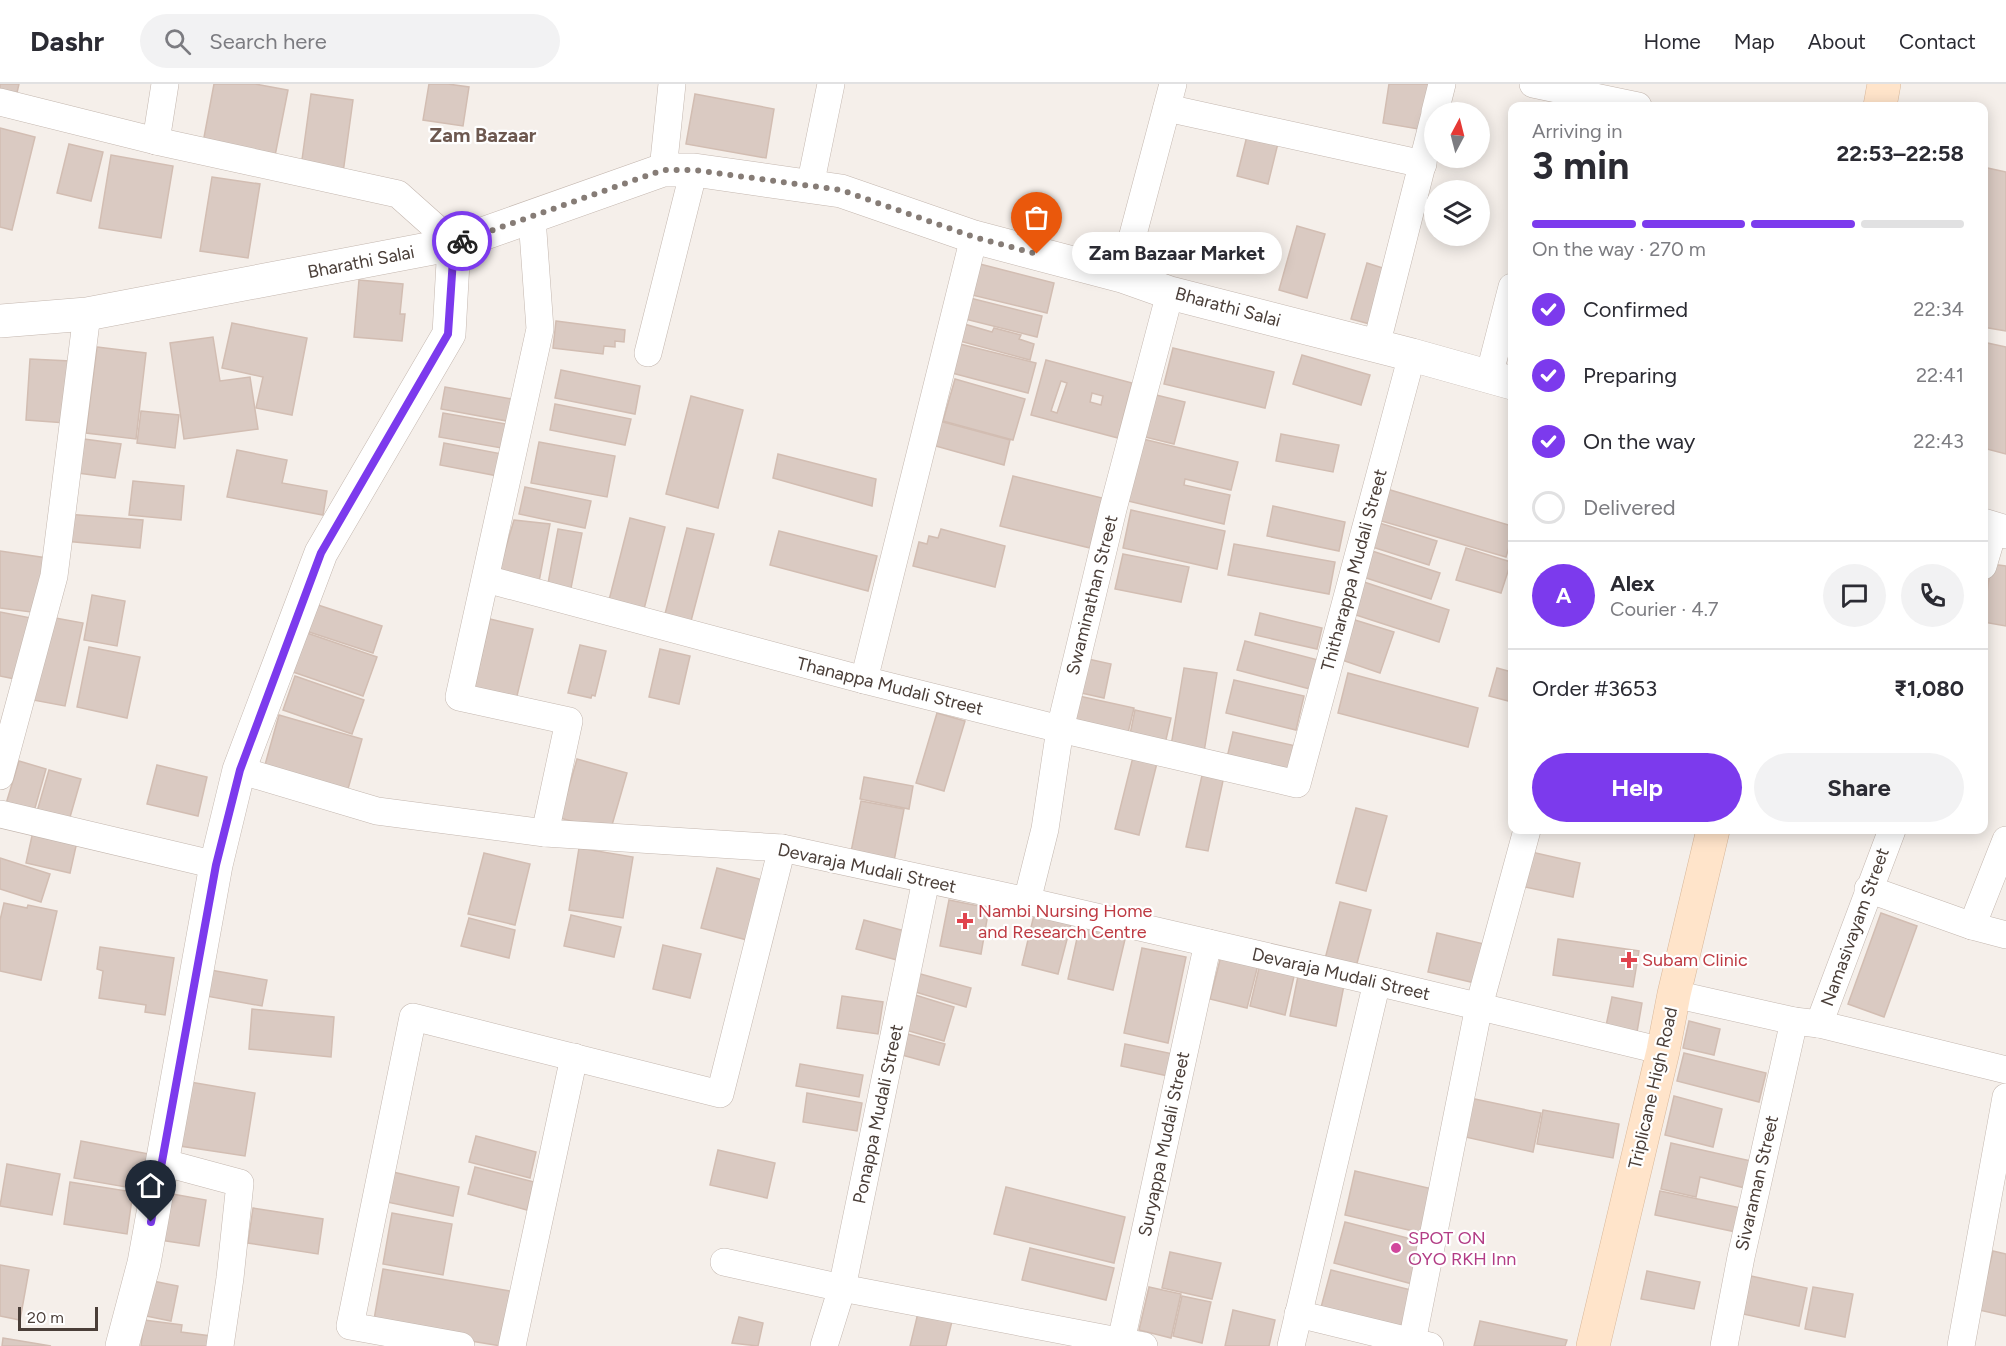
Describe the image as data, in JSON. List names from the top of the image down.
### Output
{
  "streets": {
    "main road": ["Triplicane High Road"],
    "street": [
      "Bharathi Salai",
      "Thitharappa Mudali Street",
      "Swaminathan Street",
      "Thanappa Mudali Street",
      "Devaraja Mudali Street",
      "Namasivayam Street",
      "Ponappa Mudali Street",
      "Suryappa Mudali Street",
      "Sivaraman Street"
    ]
  },
  "crossings": [
    ["Bharathi Salai", "Thitharappa Mudali Street"],
    ["Bharathi Salai", "Swaminathan Street"],
    ["Thitharappa Mudali Street", "Thanappa Mudali Street"],
    ["Swaminathan Street", "Thanappa Mudali Street"],
    ["Swaminathan Street", "Devaraja Mudali Street"],
    ["Devaraja Mudali Street", "Triplicane High Road"],
    ["Devaraja Mudali Street", "Ponappa Mudali Street"],
    ["Devaraja Mudali Street", "Suryappa Mudali Street"],
    ["Namasivayam Street", "Sivaraman Street"]
  ],
  "districts": ["Zam Bazaar"],
  "places": {
    "other": ["Zam Bazaar Market", "SPOT ON OYO RKH Inn"],
    "health": ["Nambi Nursing Home and Research Centre", "Subam Clinic"]
  },
  "scale_bar": "20 m",
  "north": "top",
  "page": {
    "header": "Dashr",
    "search": "Search here",
    "nav": [
      "Home",
      "Map",
      "About",
      "Contact"
    ],
    "heading": ["3 min", "Arriving in", "22:53–22:58"],
    "panel": [
      "Alex",
      "Courier · 4.7",
      "Order #3653",
      "₹1,080"
    ],
    "bar": "On the way · 270 m",
    "bubble": "Zam Bazaar Market",
    "list": [
      ["Confirmed", "22:34"],
      ["Preparing", "22:41"],
      ["On the way", "22:43"],
      "Delivered"
    ],
    "round": "A",
    "buttons": ["Help", "Share"],
    "scale": "20 m"
  }
}
